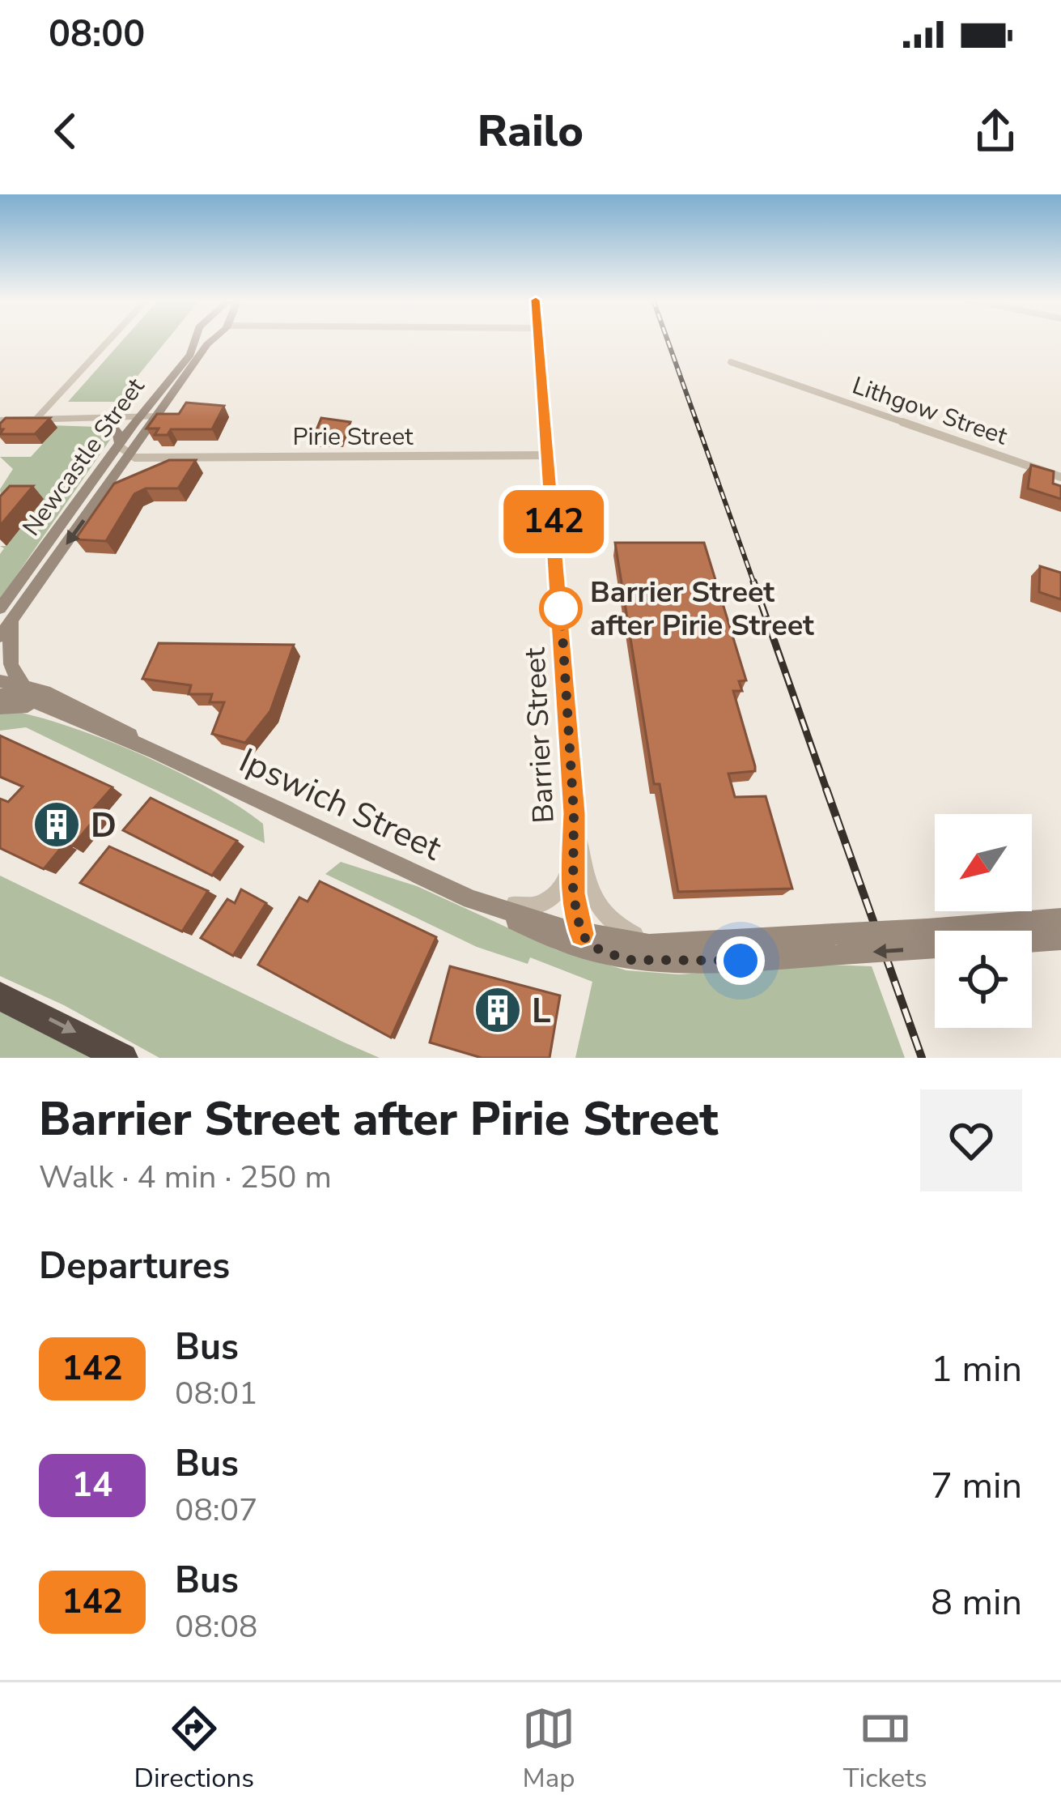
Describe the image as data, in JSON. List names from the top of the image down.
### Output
{
  "streets": {
    "main road": ["Newcastle Street", "Ipswich Street"],
    "street": ["Lithgow Street", "Pirie Street", "Barrier Street"]
  },
  "crossings": [
    ["Pirie Street", "Newcastle Street"],
    ["Pirie Street", "Barrier Street"],
    ["Barrier Street", "Ipswich Street"]
  ],
  "places": {
    "other": ["Barrier Street after Pirie Street"],
    "building": ["D", "L"]
  },
  "lines": ["bus line 142"],
  "north": "bottom left",
  "page": {
    "status": "08:00",
    "header": "Railo",
    "on_map": "142",
    "heading": [
      ["Barrier Street after Pirie Street", "Walk · 4 min · 250 m"],
      "Departures"
    ],
    "list": [
      {
        "mark": "142",
        "name": "Bus",
        "note": "08:01",
        "value": "1 min"
      },
      {
        "mark": "14",
        "name": "Bus",
        "note": "08:07",
        "value": "7 min"
      },
      {
        "mark": "142",
        "name": "Bus",
        "note": "08:08",
        "value": "8 min"
      }
    ],
    "tabs": ["Directions", "Map", "Tickets"]
  }
}
